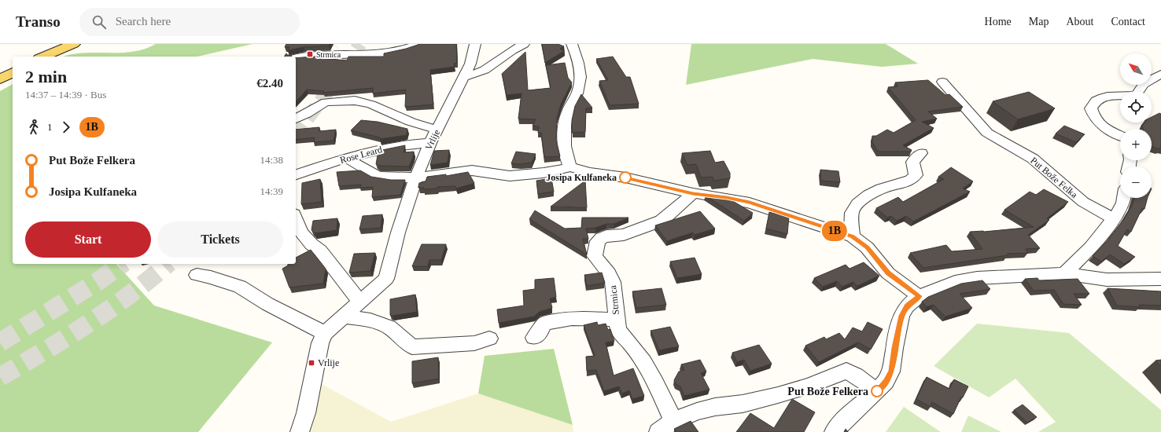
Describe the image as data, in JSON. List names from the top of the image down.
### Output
{
  "streets": {
    "street": [
      "Vrlije",
      "Rose Leard",
      "Put Bože Felka",
      "Strmica"
    ]
  },
  "crossings": [
    ["Vrlije", "Rose Leard"]
  ],
  "places": {
    "transit": ["Strmica", "Vrlije"],
    "other": ["Josipa Kulfaneka", "Put Bože Felkera"]
  },
  "lines": ["bus line 1B"],
  "north": "top left",
  "page": {
    "header": "Transo",
    "search": "Search here",
    "nav": [
      "Home",
      "Map",
      "About",
      "Contact"
    ],
    "on_map": "1B",
    "map_buttons": ["+", "−"],
    "heading": ["2 min", "14:37 – 14:39 · Bus", "€2.40"],
    "legs": ["1", "1B"],
    "list": [
      {
        "name": "Put Bože Felkera",
        "value": "14:38"
      },
      {
        "name": "Josipa Kulfaneka",
        "value": "14:39"
      }
    ],
    "buttons": ["Start", "Tickets"]
  }
}
